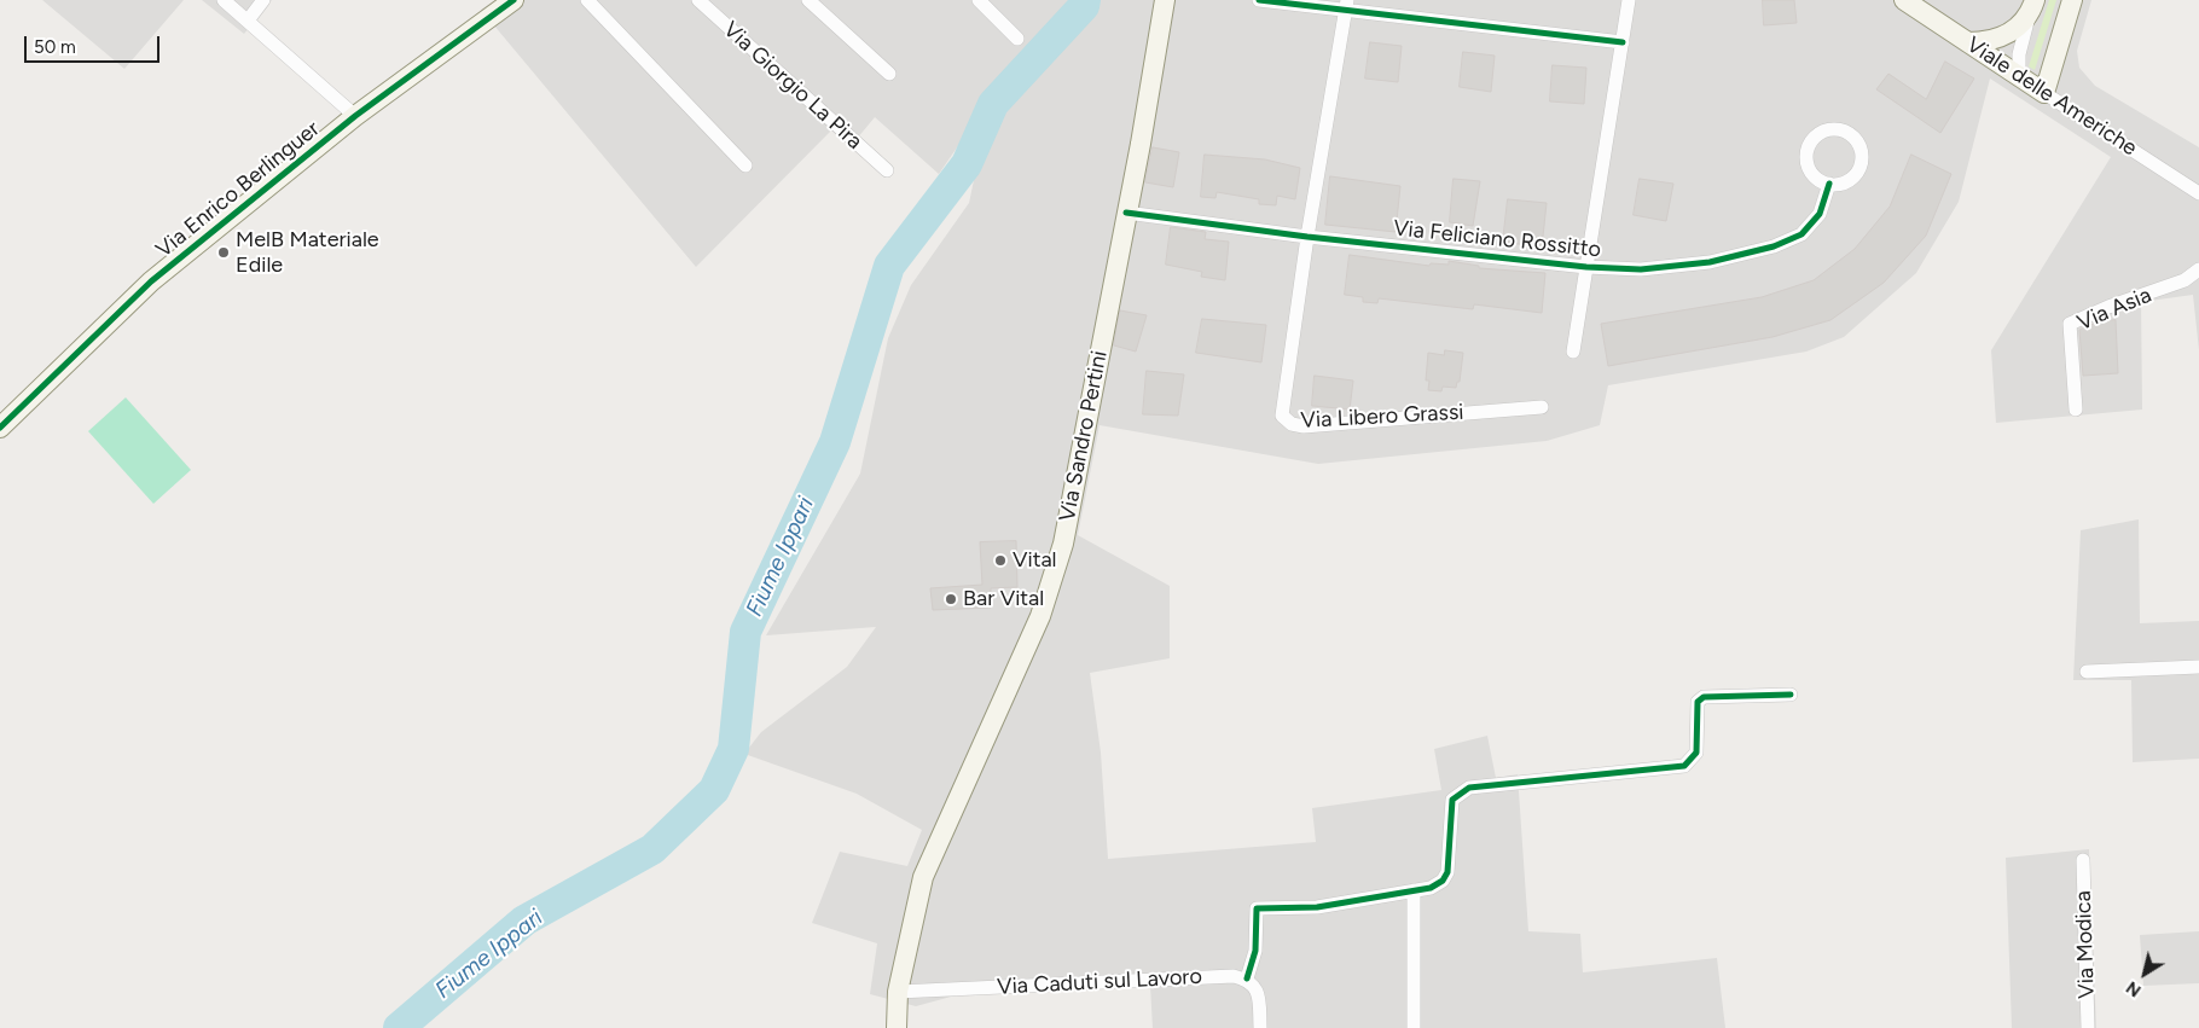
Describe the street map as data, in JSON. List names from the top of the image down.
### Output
{
  "streets": {
    "main road": ["Viale delle Americhe", "Via Enrico Berlinguer", "Via Sandro Pertini"],
    "street": [
      "Via Giorgio La Pira",
      "Via Feliciano Rossitto",
      "Via Asia",
      "Via Libero Grassi",
      "Via Modica",
      "Via Caduti sul Lavoro"
    ]
  },
  "crossings": [
    ["Via Feliciano Rossitto", "Via Libero Grassi"],
    ["Via Feliciano Rossitto", "Via Sandro Pertini"],
    ["Via Sandro Pertini", "Via Caduti sul Lavoro"]
  ],
  "water": ["Fiume Ippari"],
  "places": ["MelB Materiale Edile", "Vital", "Bar Vital"],
  "scale_bar": "50 m",
  "north": "bottom left"
}
